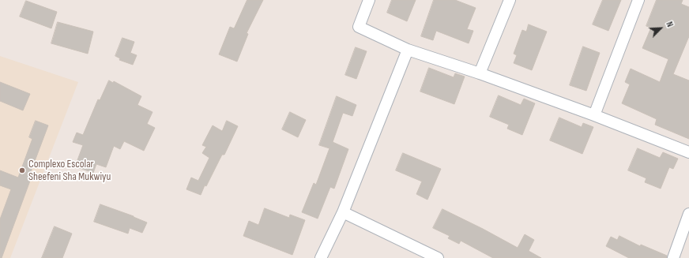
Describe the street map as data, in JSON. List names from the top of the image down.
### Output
{
  "places": ["Complexo Escolar Sheefeni Sha Mukwiyu"],
  "north": "top right"
}
